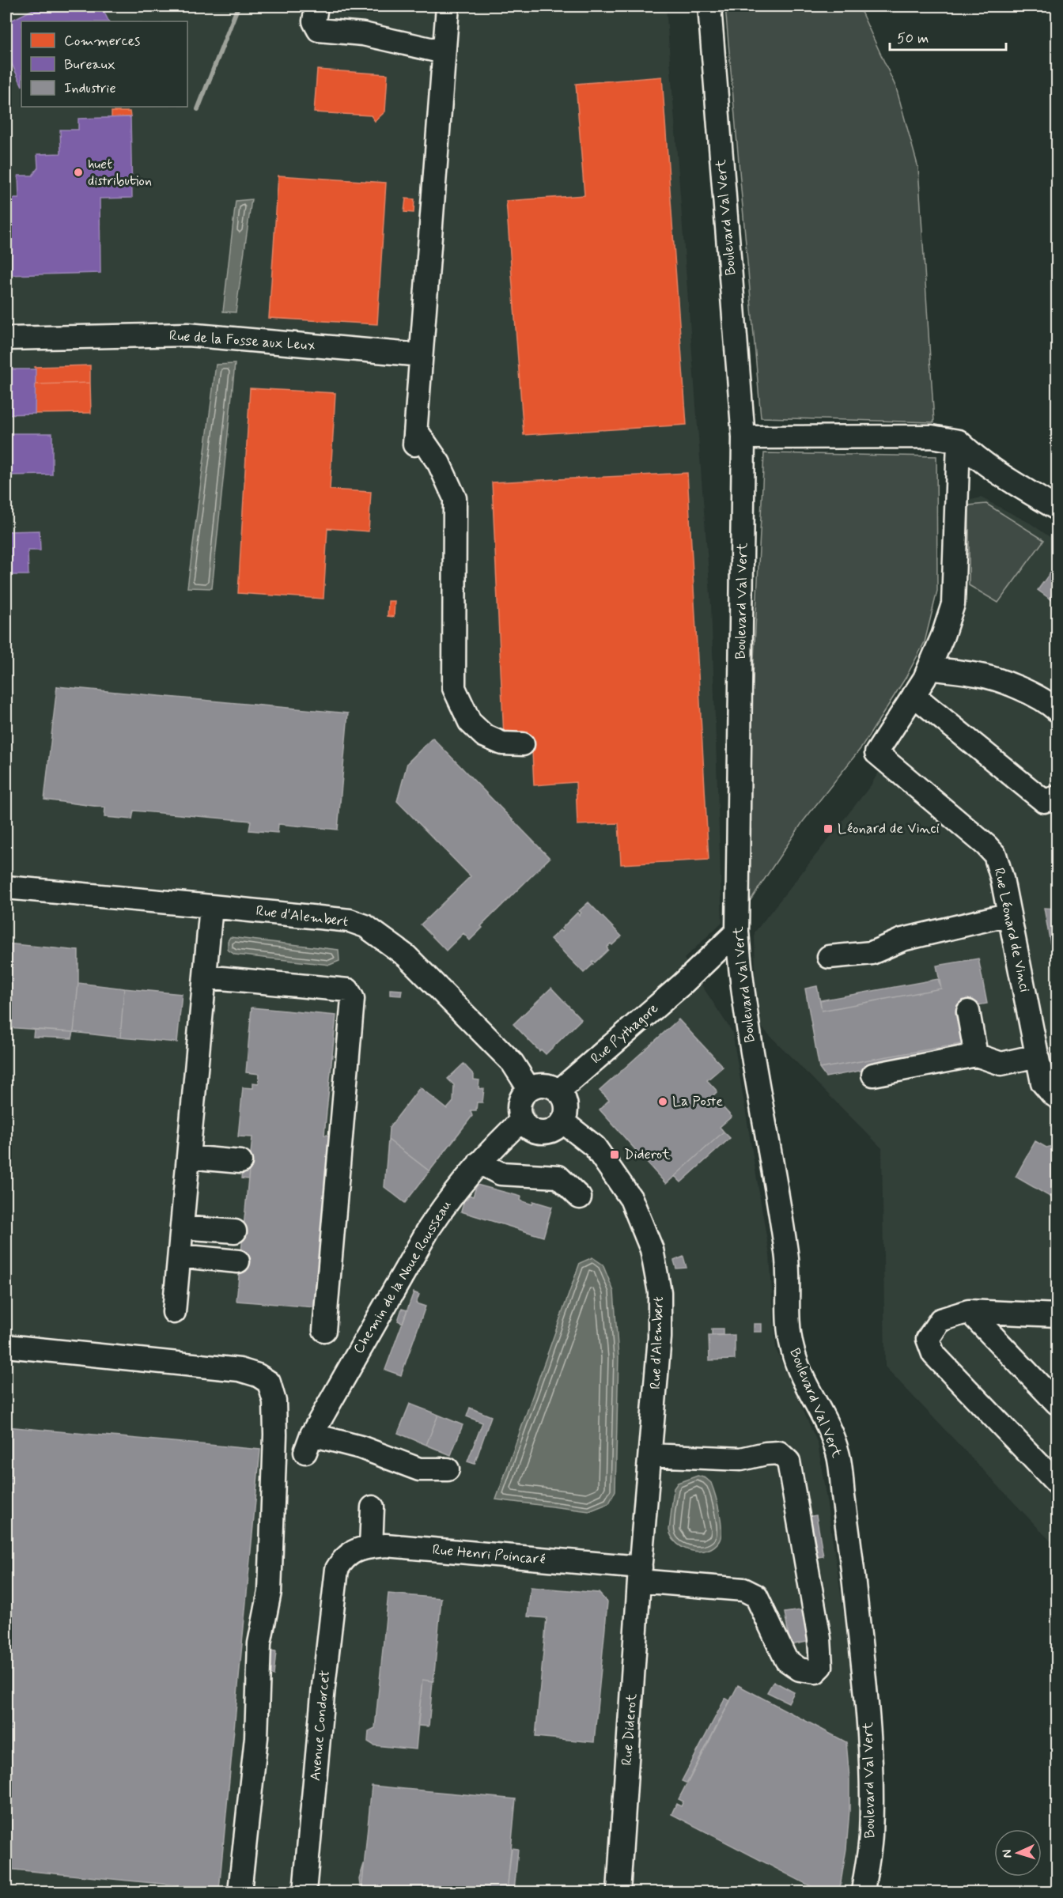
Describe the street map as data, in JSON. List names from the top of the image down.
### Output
{
  "streets": {
    "street": [
      "Boulevard Val Vert",
      "Rue de la Fosse aux Leux",
      "Rue d'Alembert",
      "Rue Léonard de Vinci",
      "Rue Pythagore",
      "Chemin de la Noue Rousseau",
      "Rue Henri Poincaré",
      "Avenue Condorcet",
      "Rue Diderot"
    ]
  },
  "crossings": [
    ["Boulevard Val Vert", "Rue Pythagore"],
    ["Rue d'Alembert", "Rue Pythagore"],
    ["Rue d'Alembert", "Chemin de la Noue Rousseau"],
    ["Rue d'Alembert", "Rue Henri Poincaré"],
    ["Rue d'Alembert", "Rue Diderot"],
    ["Rue Pythagore", "Chemin de la Noue Rousseau"],
    ["Rue Henri Poincaré", "Avenue Condorcet"],
    ["Rue Henri Poincaré", "Rue Diderot"]
  ],
  "places": {
    "other": ["huet distribution", "La Poste"],
    "transit": ["Léonard de Vinci", "Diderot"]
  },
  "legend": ["Commerces", "Bureaux", "Industrie"],
  "scale_bar": "50 m",
  "north": "left"
}
